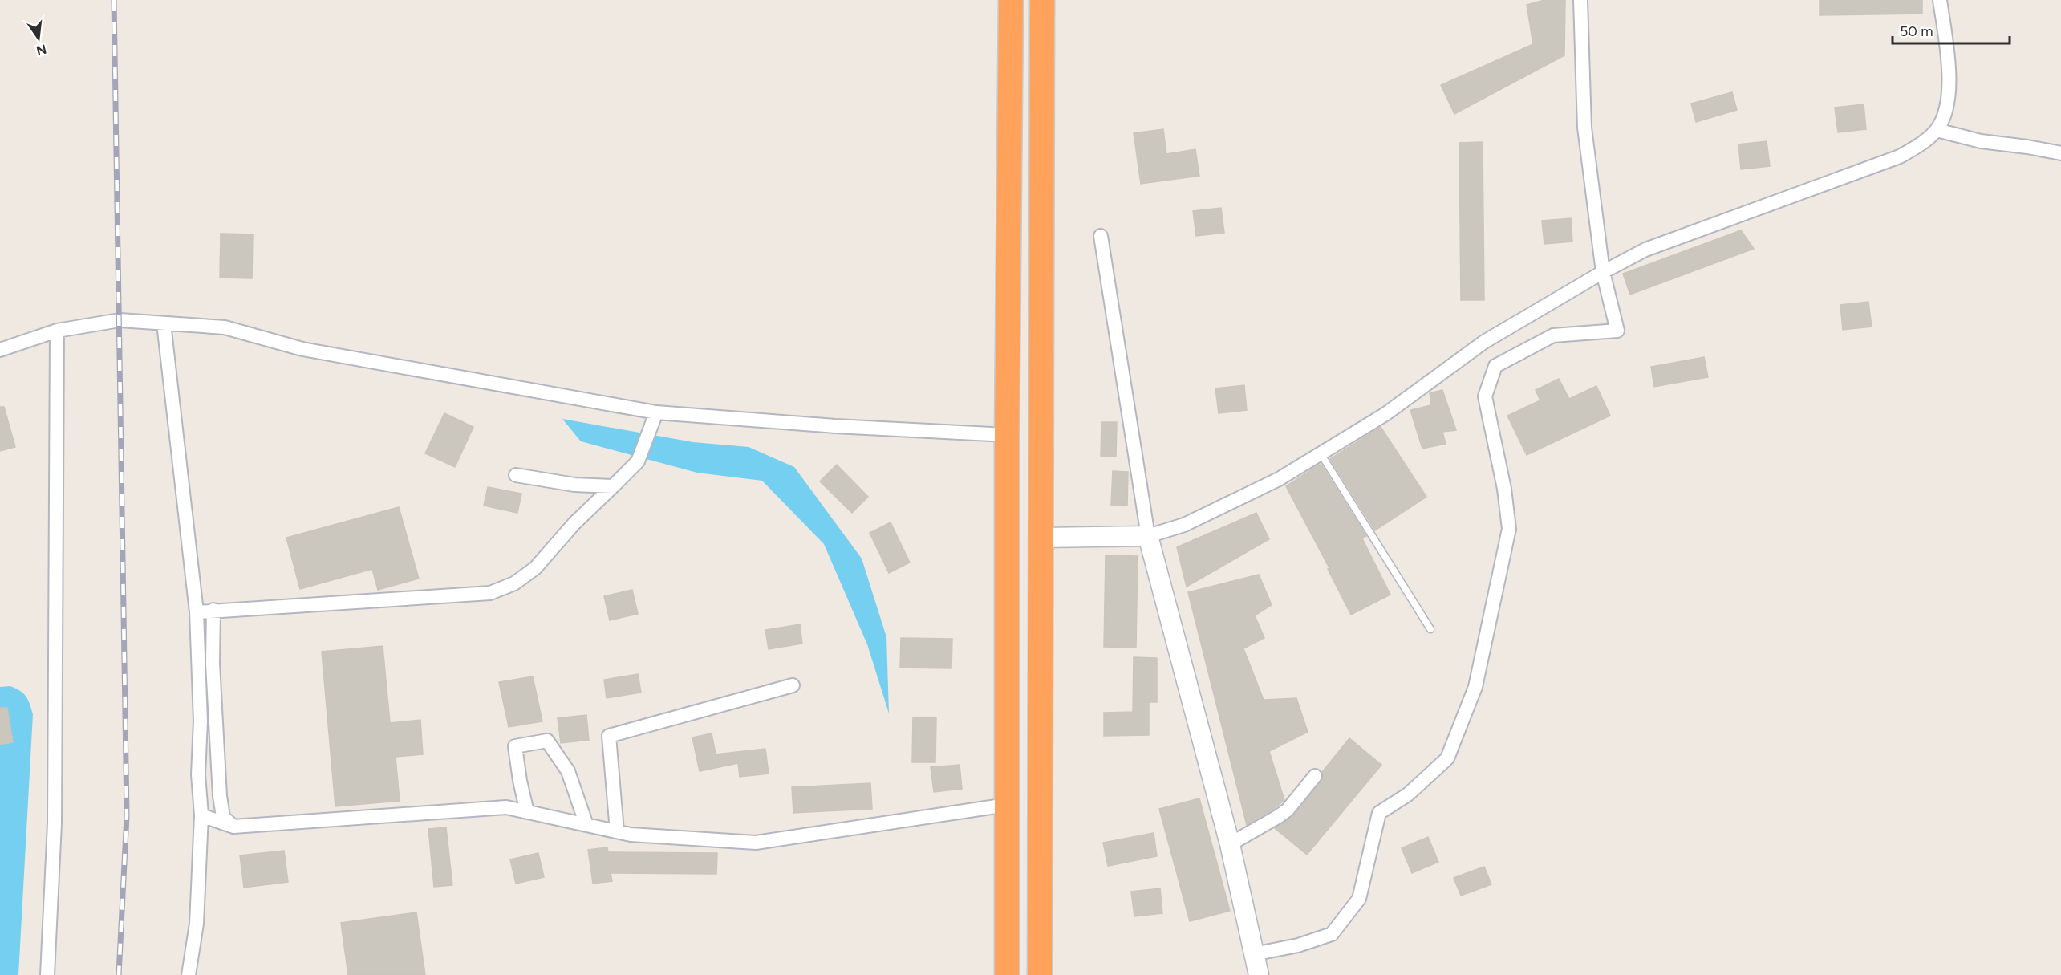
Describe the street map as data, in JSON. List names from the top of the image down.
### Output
{
  "scale_bar": "50 m",
  "north": "bottom"
}
